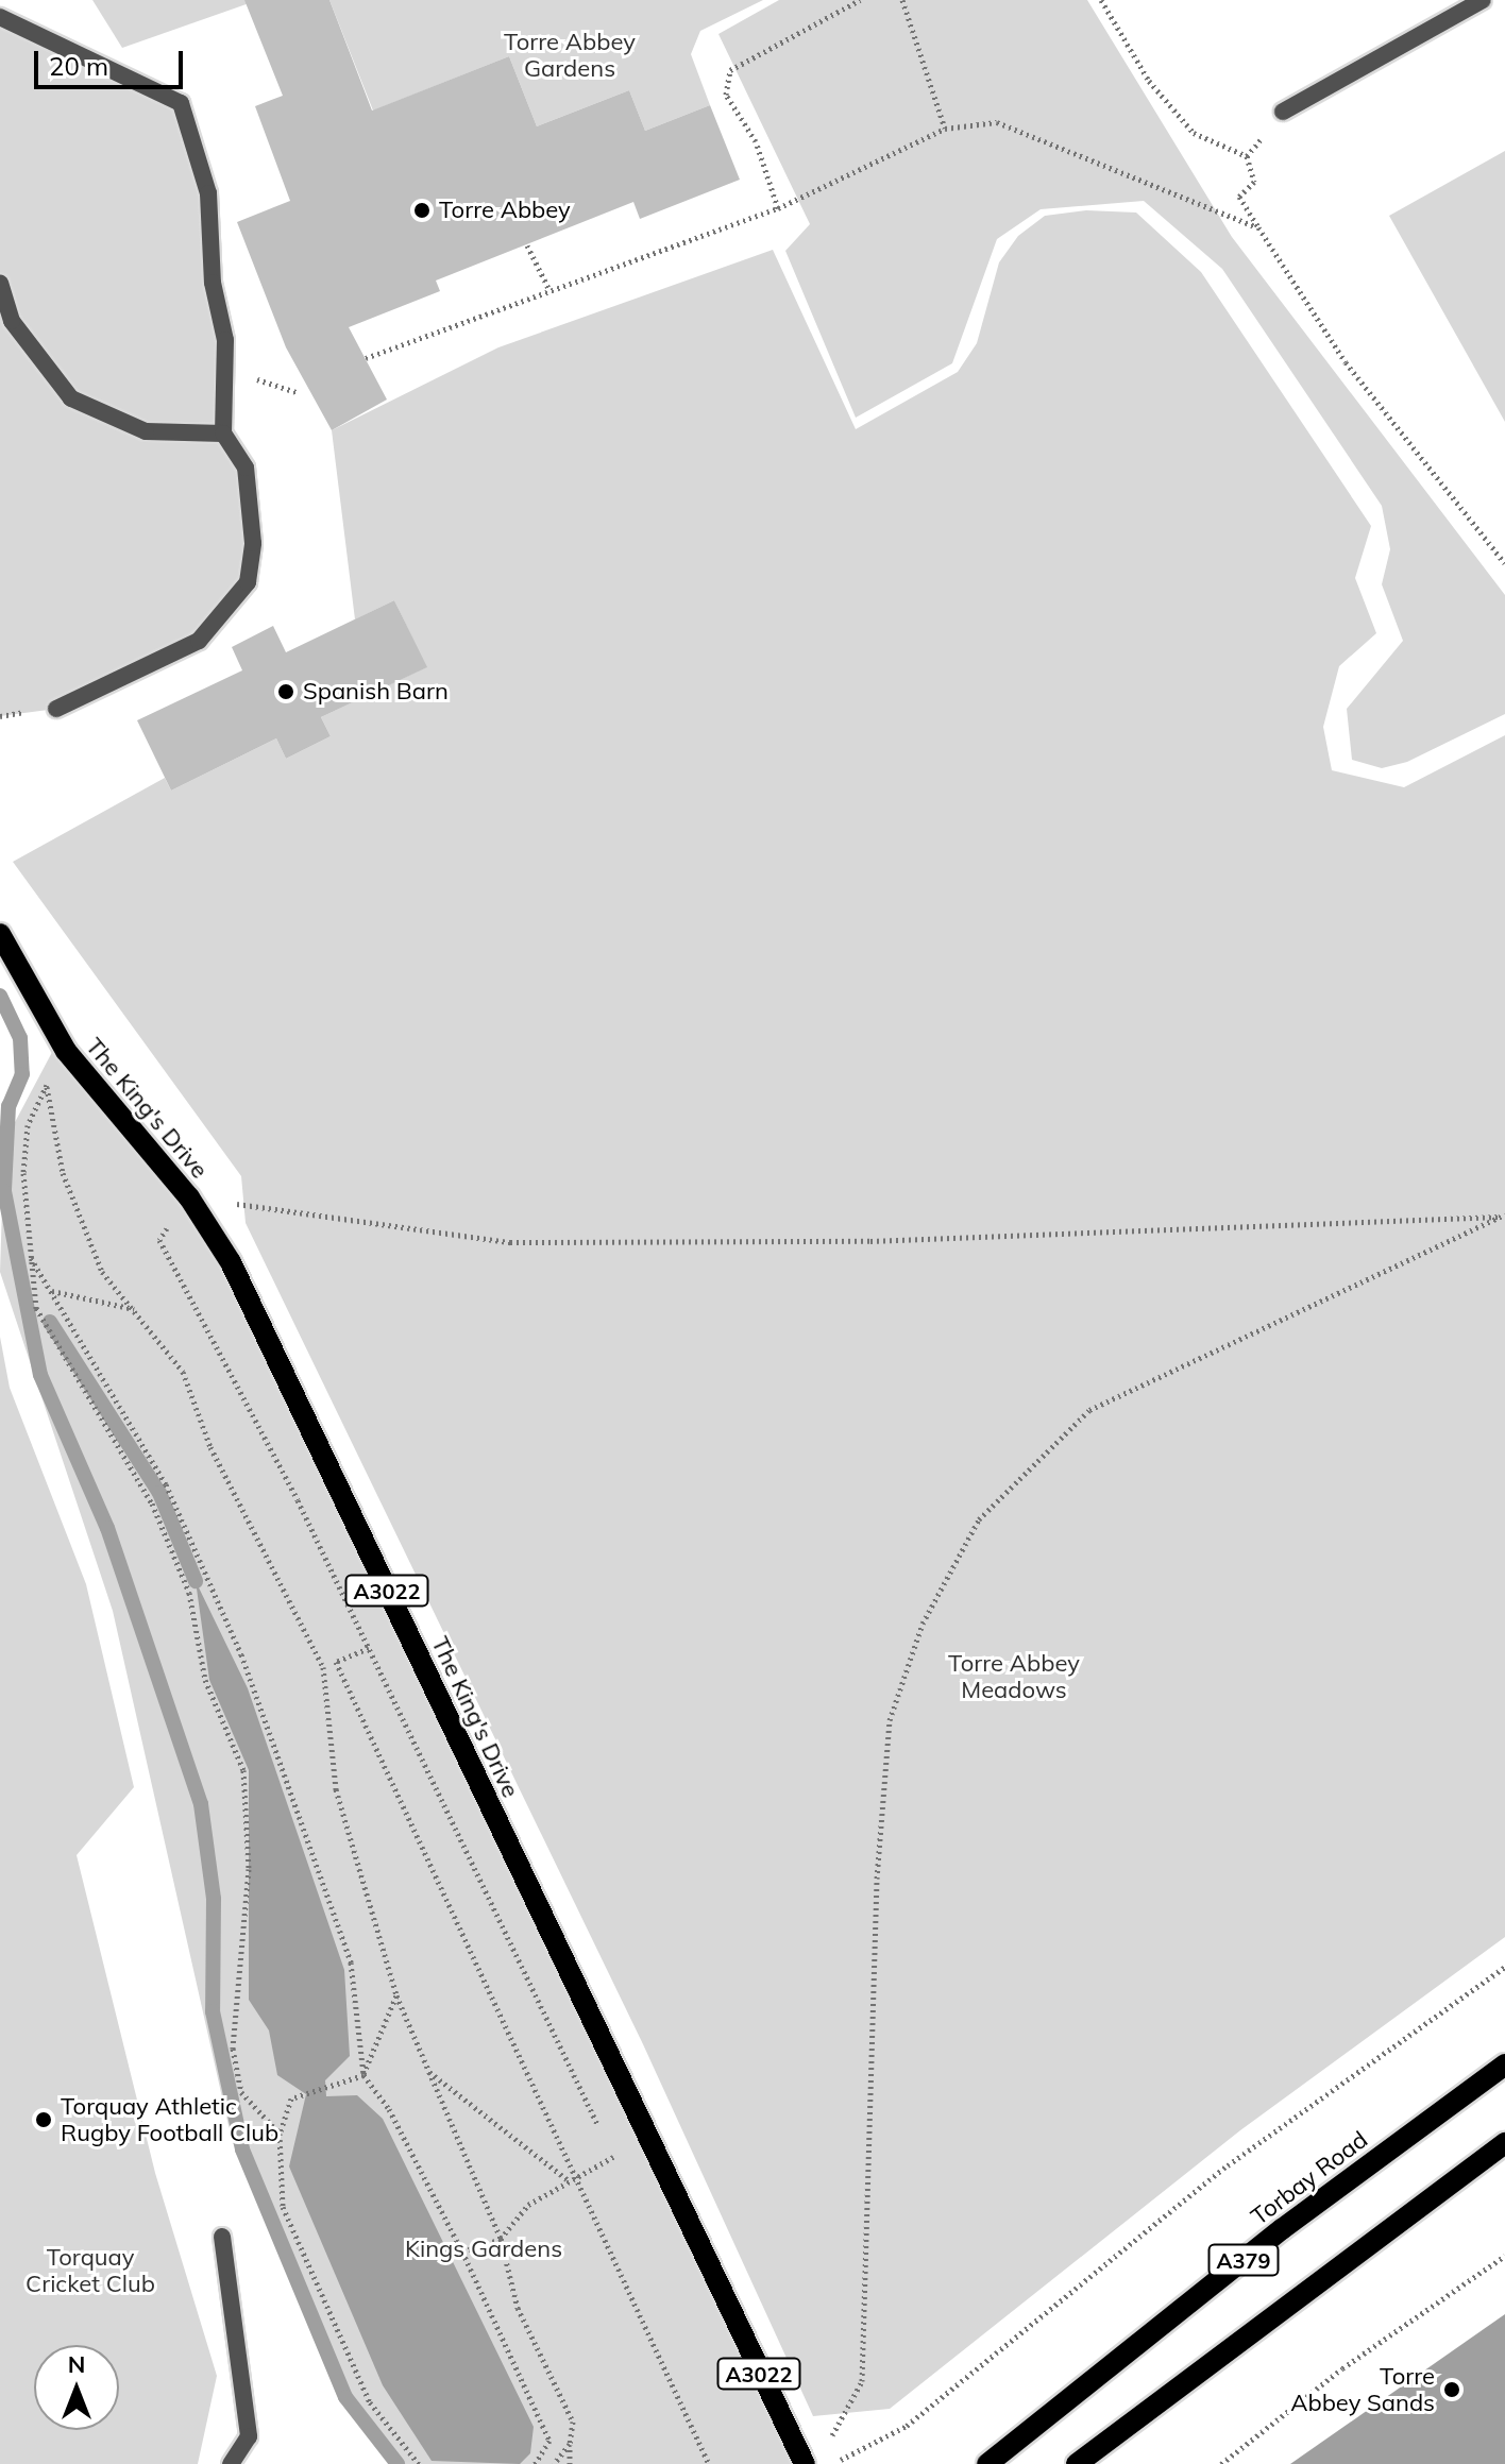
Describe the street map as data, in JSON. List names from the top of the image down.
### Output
{
  "streets": {
    "main road": [
      "The King's Drive",
      "A3022",
      "Torbay Road",
      "A379"
    ]
  },
  "parks": [
    "Torre Abbey Gardens",
    "Torre Abbey Meadows",
    "Kings Gardens",
    "Torquay Cricket Club"
  ],
  "places": [
    "Torre Abbey",
    "Spanish Barn",
    "Torquay Athletic Rugby Football Club",
    "Torre Abbey Sands"
  ],
  "scale_bar": "20 m",
  "north": "top"
}
